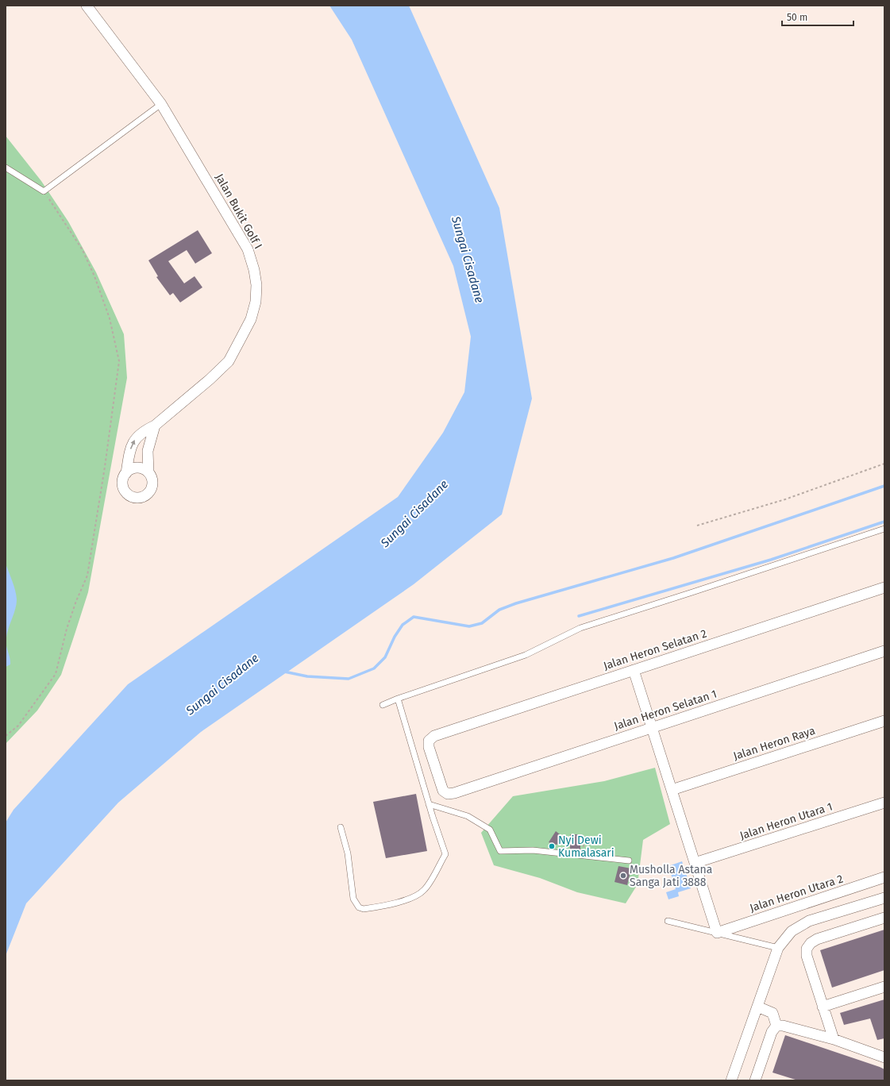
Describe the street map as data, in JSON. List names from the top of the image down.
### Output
{
  "streets": {
    "street": [
      "Jalan Bukit Golf I",
      "Jalan Heron Selatan 2",
      "Jalan Heron Selatan 1",
      "Jalan Heron Raya",
      "Jalan Heron Utara 1",
      "Jalan Heron Utara 2"
    ]
  },
  "crossings": [
    ["Jalan Heron Selatan 2", "Jalan Heron Selatan 1"]
  ],
  "water": ["Sungai Cisadane"],
  "places": ["Nyi Dewi Kumalasari", "Musholla Astana Sanga Jati 3888"],
  "scale_bar": "50 m"
}
